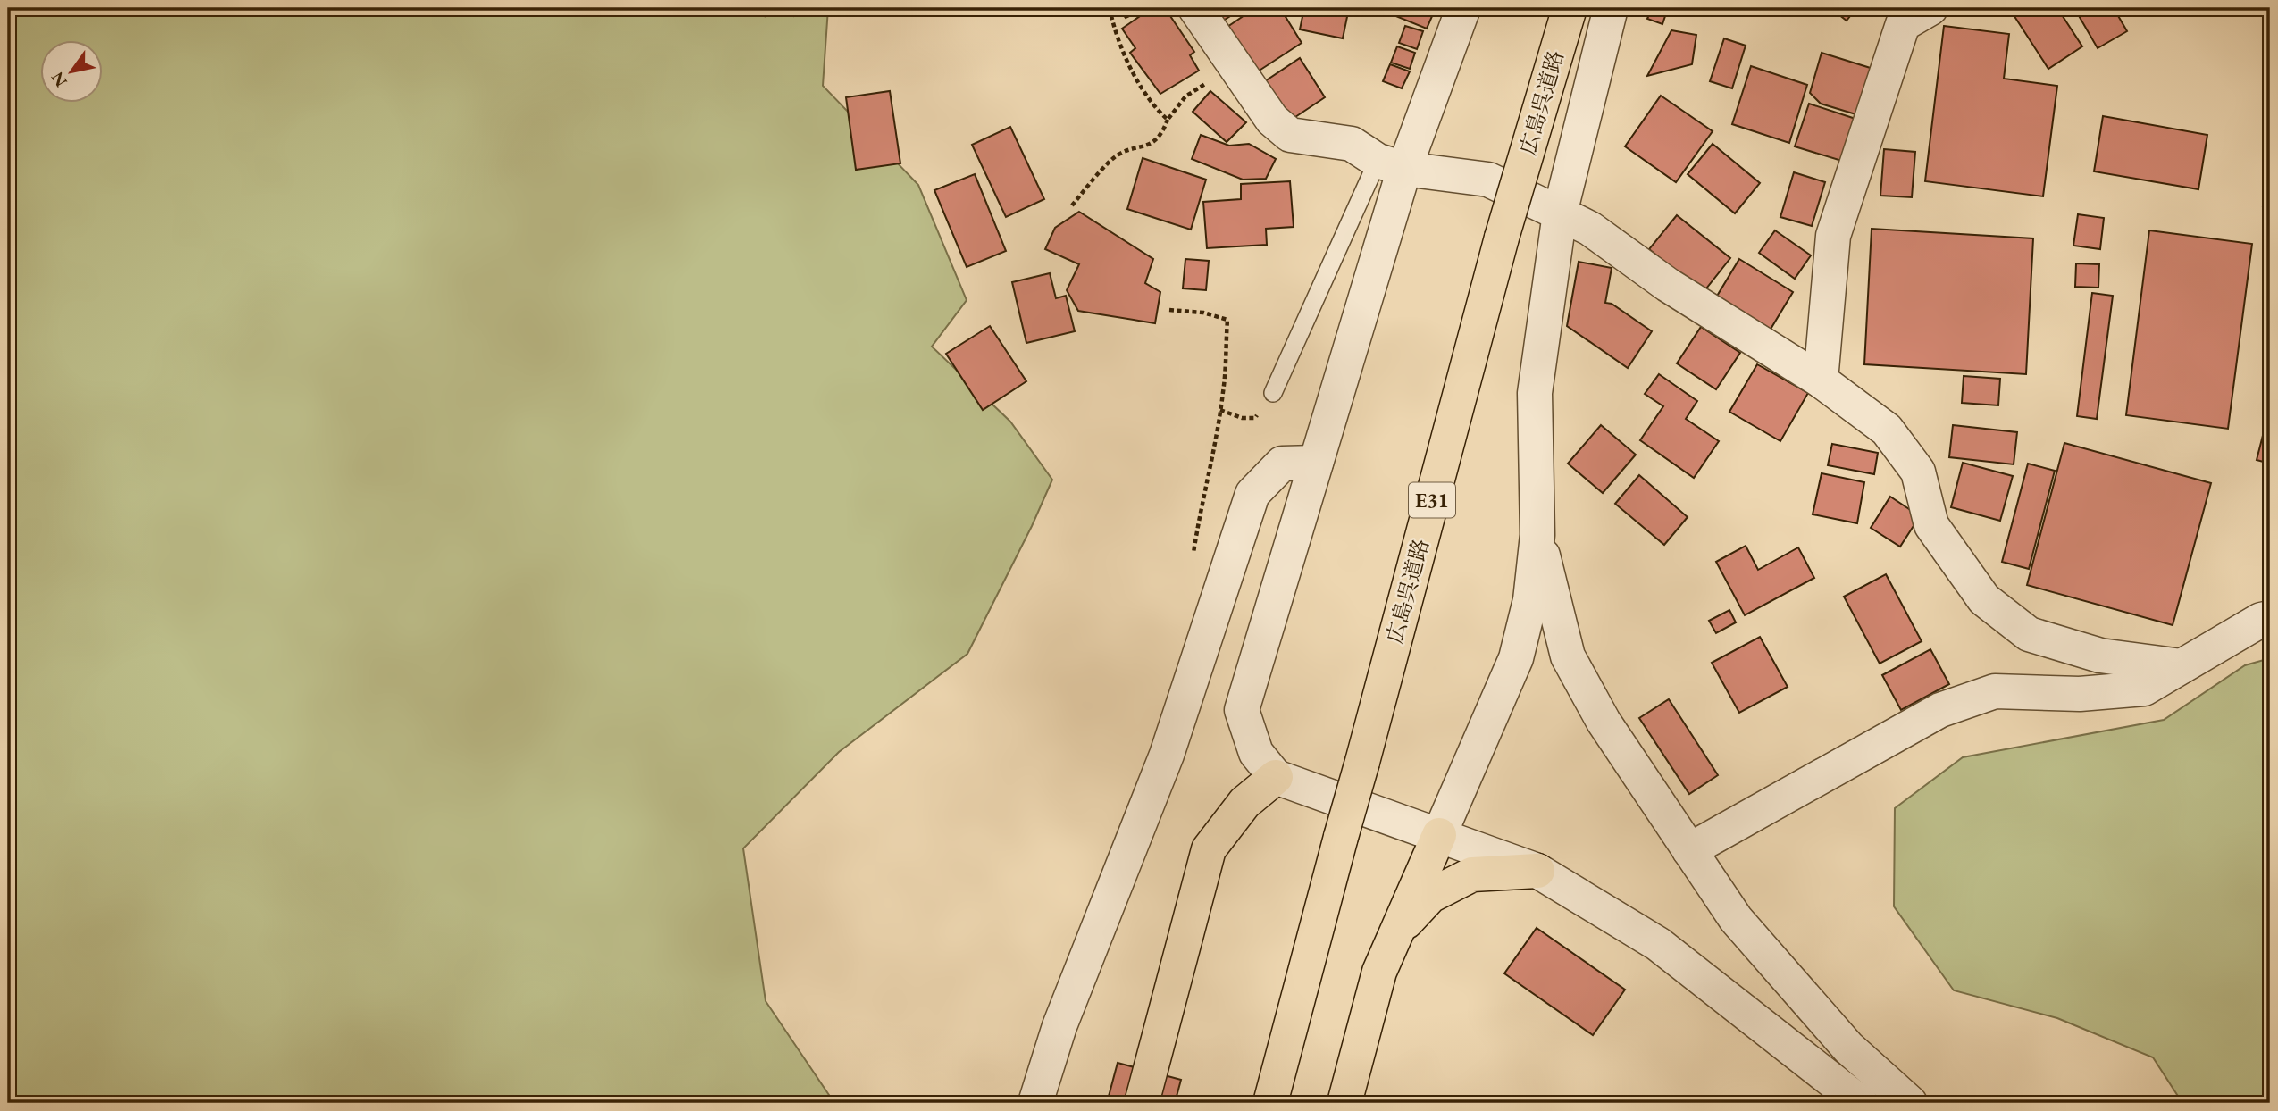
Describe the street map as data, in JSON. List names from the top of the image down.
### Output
{
  "streets": {
    "highway": ["広島呉道路", "E31"]
  },
  "north": "bottom left"
}
